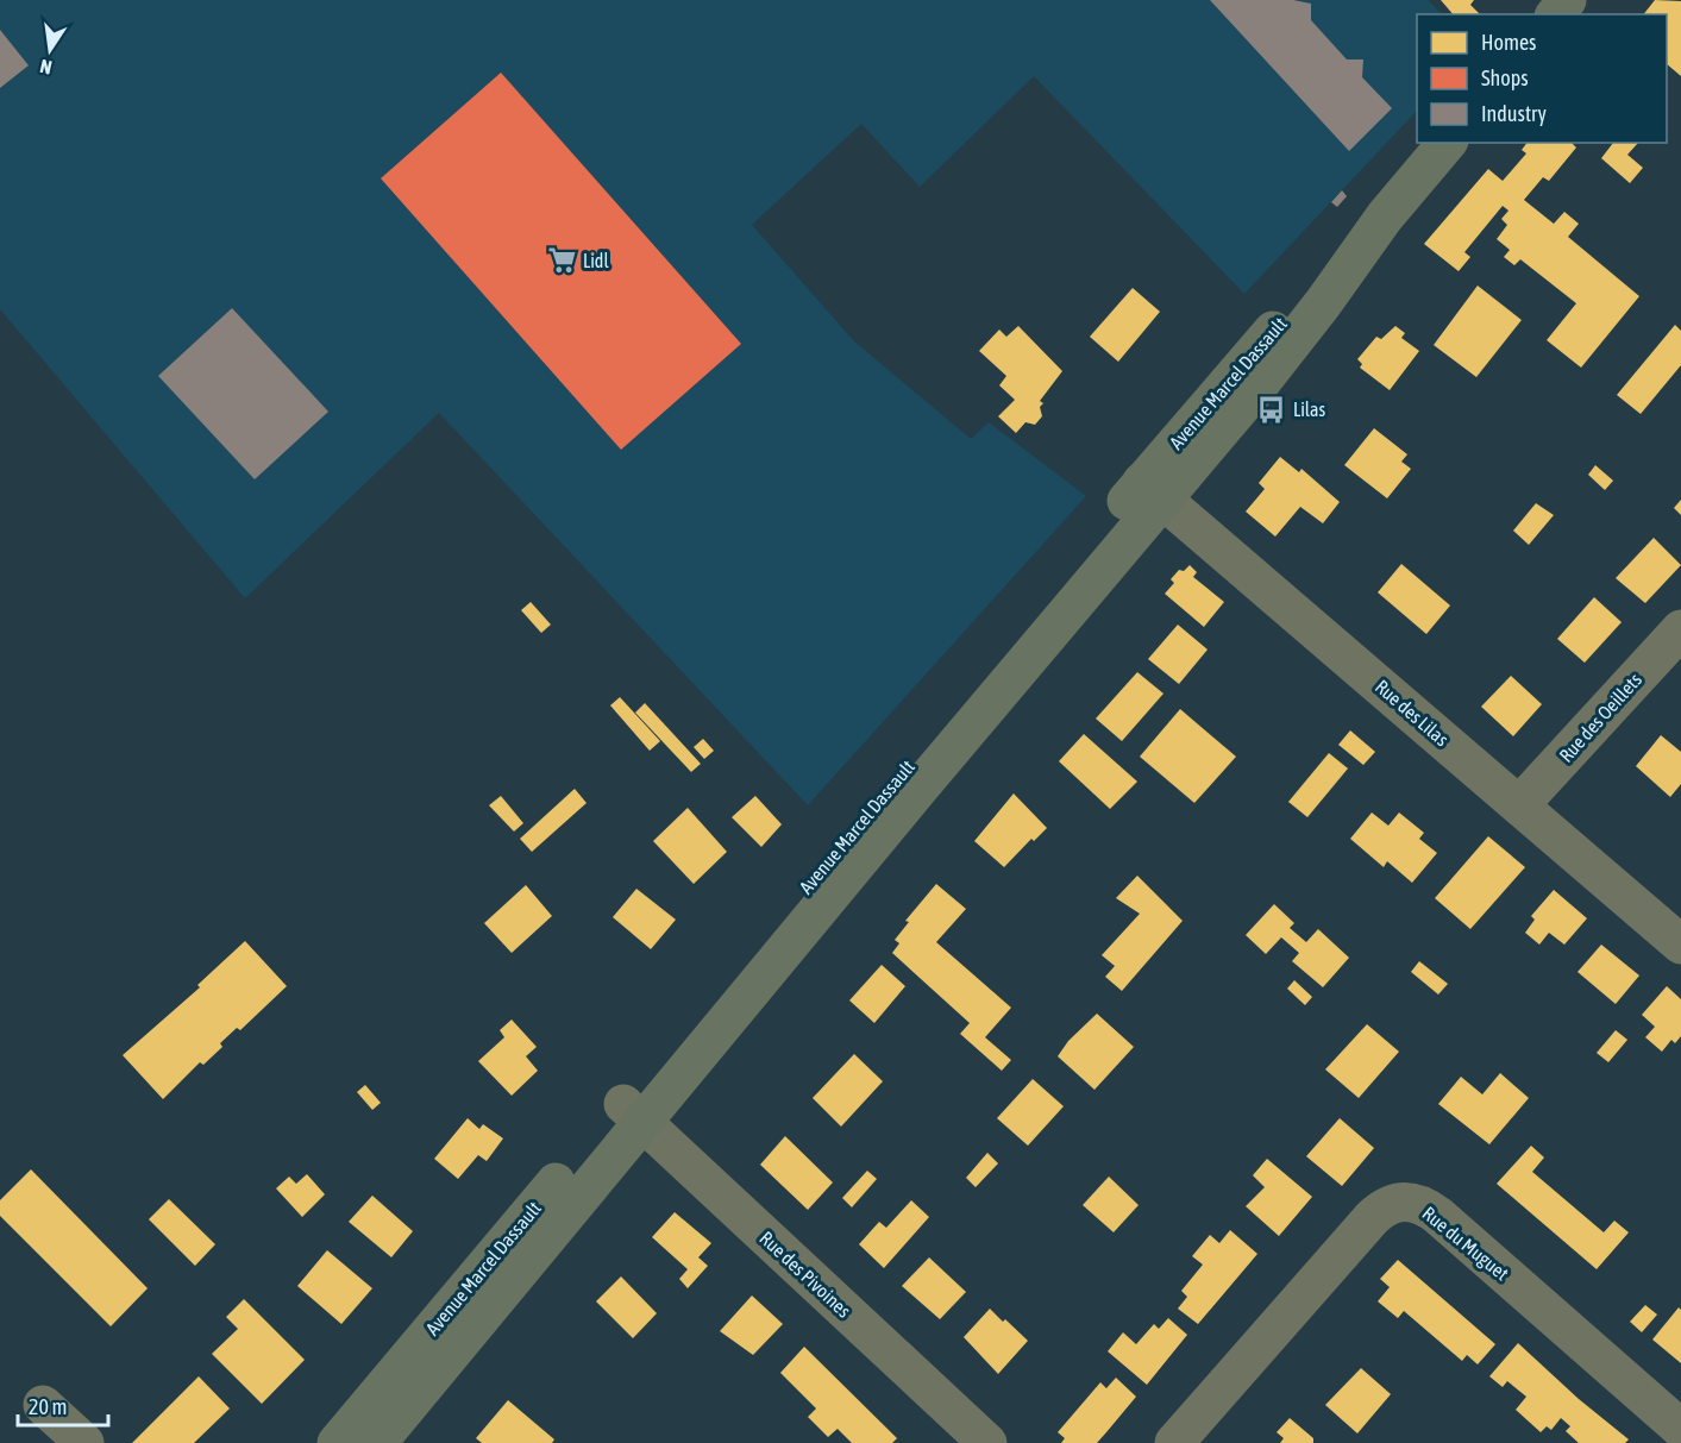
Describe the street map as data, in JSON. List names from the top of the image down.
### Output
{
  "streets": {
    "main road": ["Avenue Marcel Dassault"],
    "street": [
      "Rue des Lilas",
      "Rue des Oeillets",
      "Rue du Muguet",
      "Rue des Pivoines"
    ]
  },
  "crossings": [
    ["Avenue Marcel Dassault", "Rue des Lilas"],
    ["Avenue Marcel Dassault", "Rue des Pivoines"],
    ["Rue des Lilas", "Rue des Oeillets"]
  ],
  "places": {
    "supermarket": ["Lidl"],
    "bus stop": ["Lilas"]
  },
  "legend": ["Homes", "Shops", "Industry"],
  "scale_bar": "20 m",
  "north": "bottom"
}
